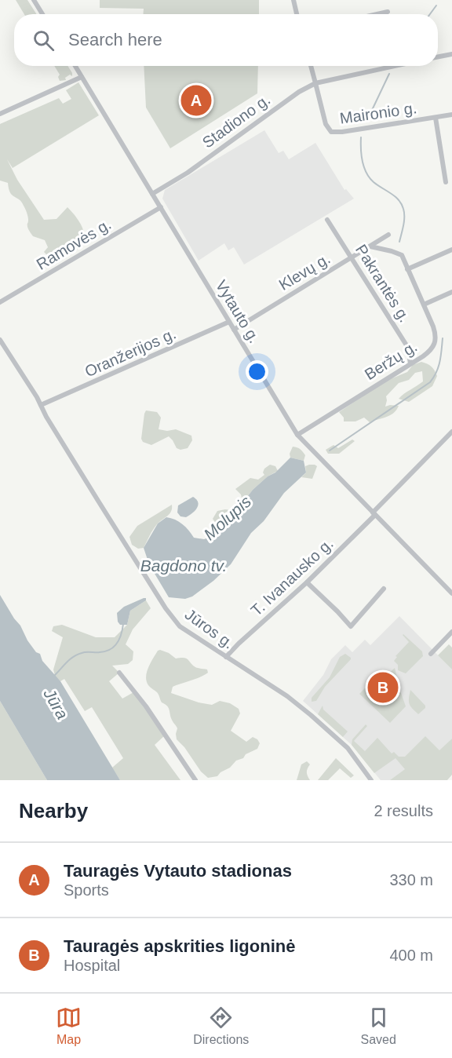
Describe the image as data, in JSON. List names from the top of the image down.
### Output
{
  "streets": {
    "street": [
      "Maironio g.",
      "Stadiono g.",
      "Ramovės g.",
      "Klevų g.",
      "Pakrantės g.",
      "Vytauto g.",
      "Oranžerijos g.",
      "Beržų g.",
      "T. Ivanausko g.",
      "Jūros g."
    ]
  },
  "crossings": [
    ["Maironio g.", "Stadiono g."],
    ["Stadiono g.", "Vytauto g."],
    ["Ramovės g.", "Vytauto g."],
    ["Klevų g.", "Pakrantės g."],
    ["Klevų g.", "Vytauto g."],
    ["Klevų g.", "Beržų g."],
    ["Pakrantės g.", "Beržų g."],
    ["Vytauto g.", "Oranžerijos g."],
    ["Vytauto g.", "Beržų g."],
    ["Vytauto g.", "T. Ivanausko g."],
    ["Oranžerijos g.", "Jūros g."],
    ["T. Ivanausko g.", "Jūros g."]
  ],
  "water": ["Molupis", "Bagdono tv.", "Jūra"],
  "page": {
    "search": "Search here",
    "pins": ["A", "B"],
    "heading": ["Nearby", "2 results"],
    "list": [
      {
        "mark": "A",
        "name": "Tauragės Vytauto stadionas",
        "note": "Sports",
        "value": "330 m"
      },
      {
        "mark": "B",
        "name": "Tauragės apskrities ligoninė",
        "note": "Hospital",
        "value": "400 m"
      }
    ],
    "nav": ["Map", "Directions", "Saved"]
  }
}
